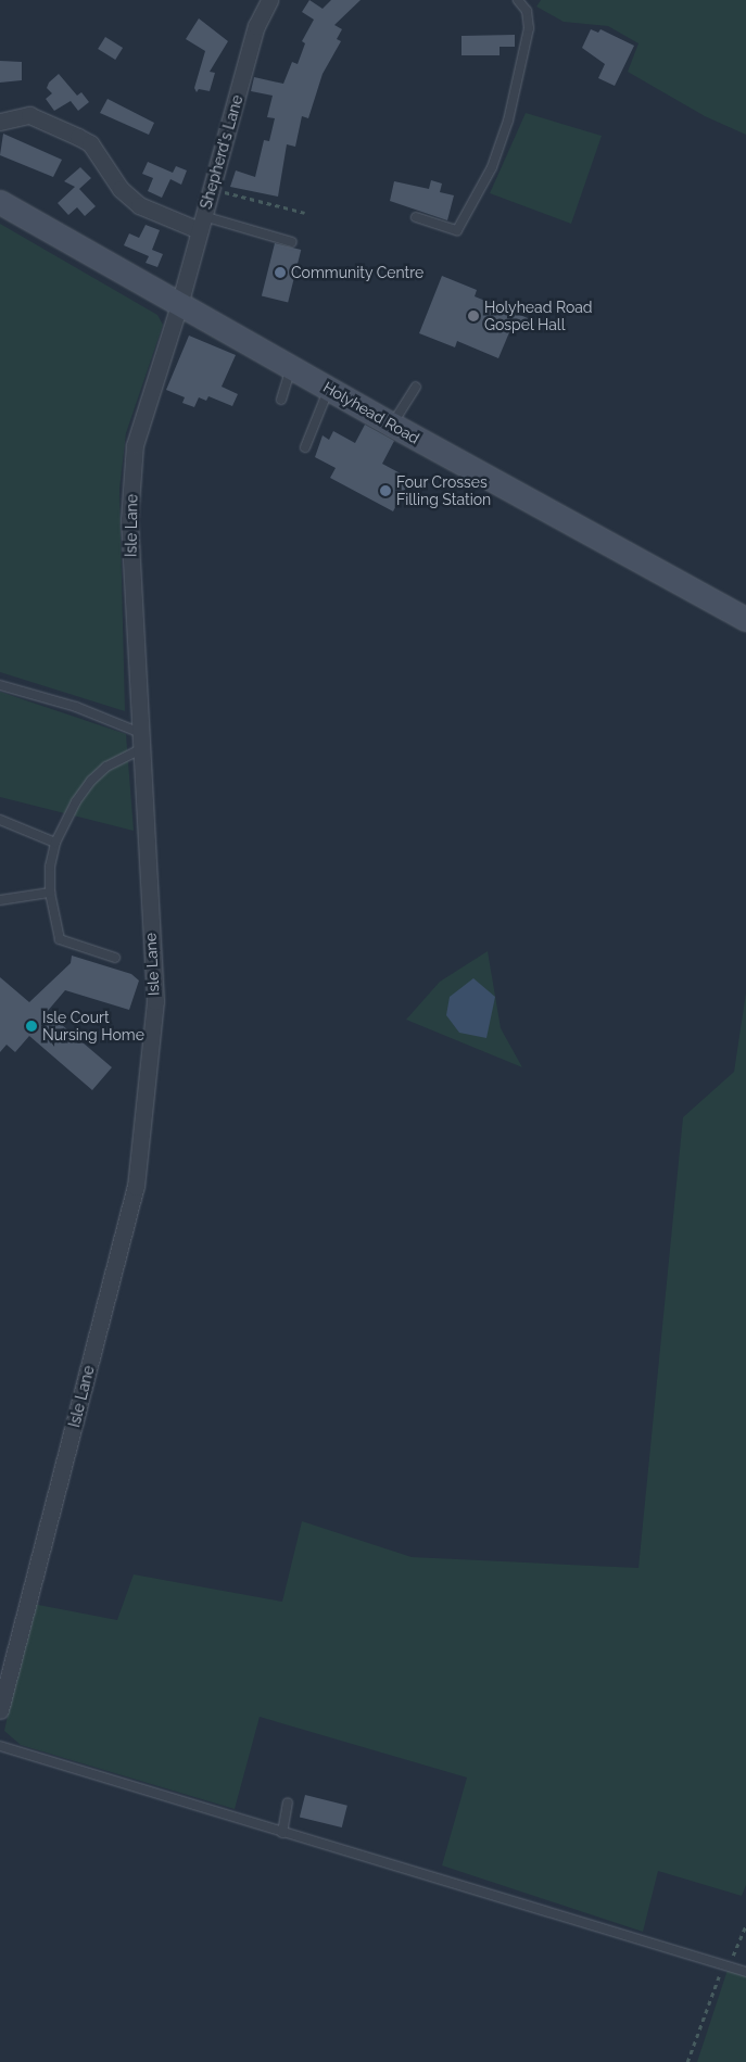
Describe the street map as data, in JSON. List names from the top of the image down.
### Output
{
  "streets": {
    "main road": ["Holyhead Road"],
    "street": ["Shepherd's Lane", "Isle Lane"]
  },
  "crossings": [
    ["Shepherd's Lane", "Holyhead Road"],
    ["Shepherd's Lane", "Isle Lane"],
    ["Holyhead Road", "Isle Lane"]
  ],
  "places": [
    "Community Centre",
    "Holyhead Road Gospel Hall",
    "Four Crosses Filling Station",
    "Isle Court Nursing Home"
  ]
}
